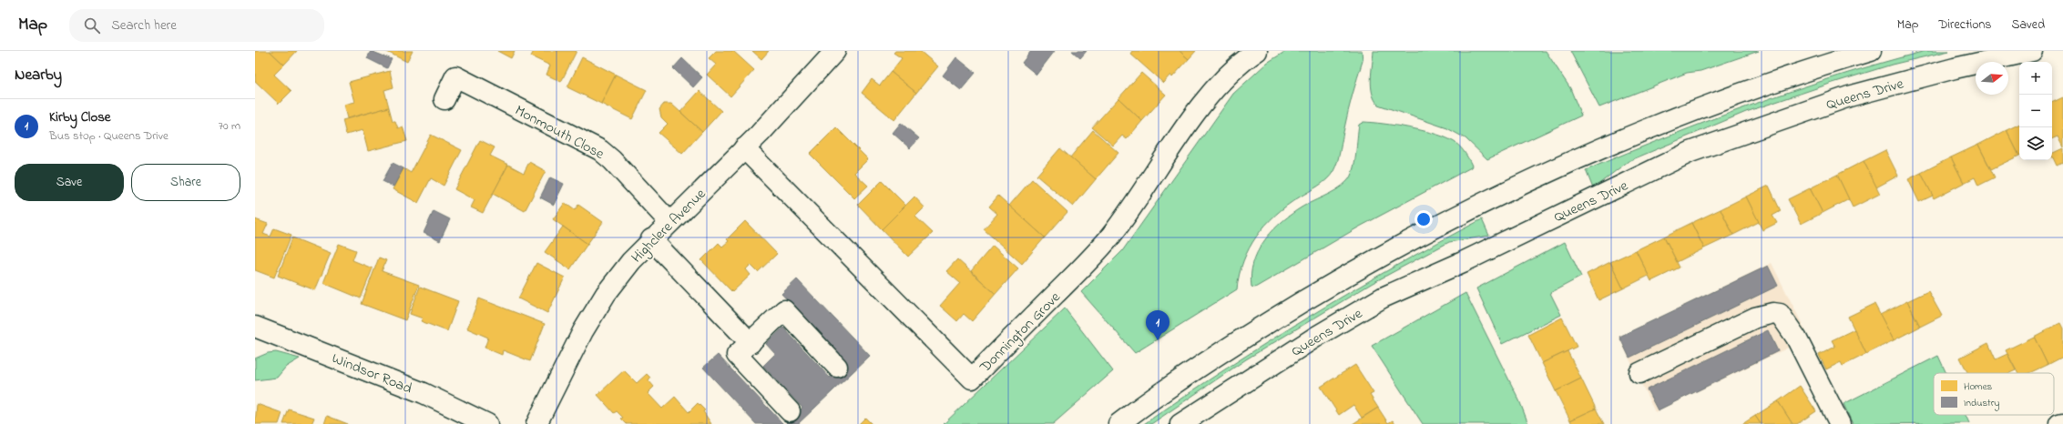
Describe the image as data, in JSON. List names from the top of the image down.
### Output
{
  "streets": {
    "street": [
      "Queens Drive",
      "Monmouth Close",
      "Highclere Avenue",
      "Donnington Grove",
      "Windsor Road"
    ]
  },
  "crossings": [
    ["Monmouth Close", "Highclere Avenue"],
    ["Highclere Avenue", "Donnington Grove"]
  ],
  "legend": ["Homes", "Industry"],
  "north": "right",
  "page": {
    "header": "Map",
    "search": "Search here",
    "nav": ["Map", "Directions", "Saved"],
    "heading": "Nearby",
    "map_buttons": ["+", "−"],
    "list": [
      {
        "mark": "1",
        "name": "Kirby Close",
        "note": "Bus stop · Queens Drive",
        "value": "70 m"
      }
    ],
    "buttons": ["Save", "Share"],
    "pins": "1"
  }
}
